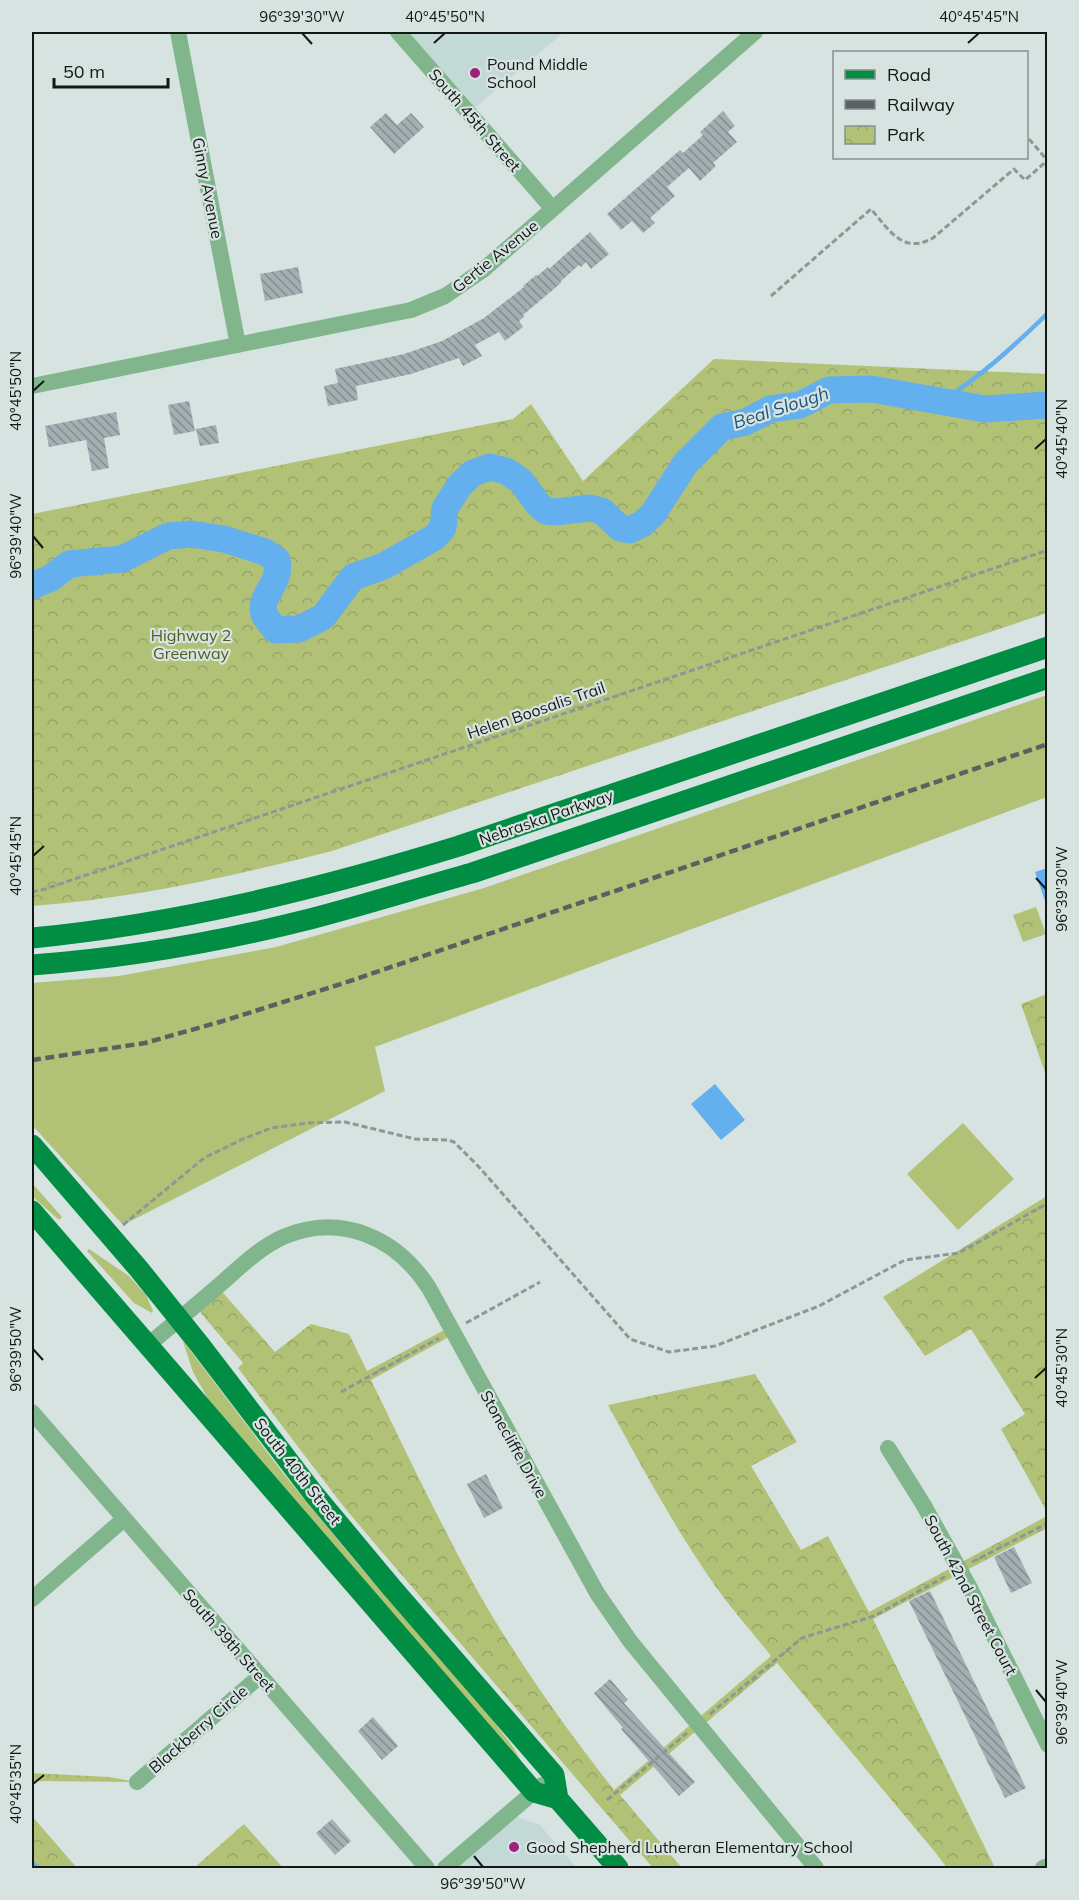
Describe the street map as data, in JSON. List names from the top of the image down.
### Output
{
  "streets": {
    "main road": ["Nebraska Parkway", "South 40th Street"],
    "street": [
      "South 45th Street",
      "Ginny Avenue",
      "Gertie Avenue",
      "Stonecliffe Drive",
      "South 42nd Street Court",
      "South 39th Street",
      "Blackberry Circle"
    ],
    "path": ["Helen Boosalis Trail"]
  },
  "crossings": [
    ["South 45th Street", "Gertie Avenue"],
    ["Ginny Avenue", "Gertie Avenue"],
    ["Stonecliffe Drive", "South 40th Street"],
    ["South 39th Street", "Blackberry Circle"]
  ],
  "water": ["Beal Slough"],
  "parks": ["Highway 2 Greenway"],
  "places": ["Pound Middle School", "Good Shepherd Lutheran Elementary School"],
  "legend": ["Road", "Railway", "Park"],
  "scale_bar": "50 m",
  "coordinates": [
    "96°39'30\"W",
    "40°45'50\"N",
    "40°45'45\"N",
    "40°45'40\"N",
    "96°39'40\"W",
    "96°39'50\"W",
    "40°45'30\"N",
    "40°45'35\"N"
  ]
}
